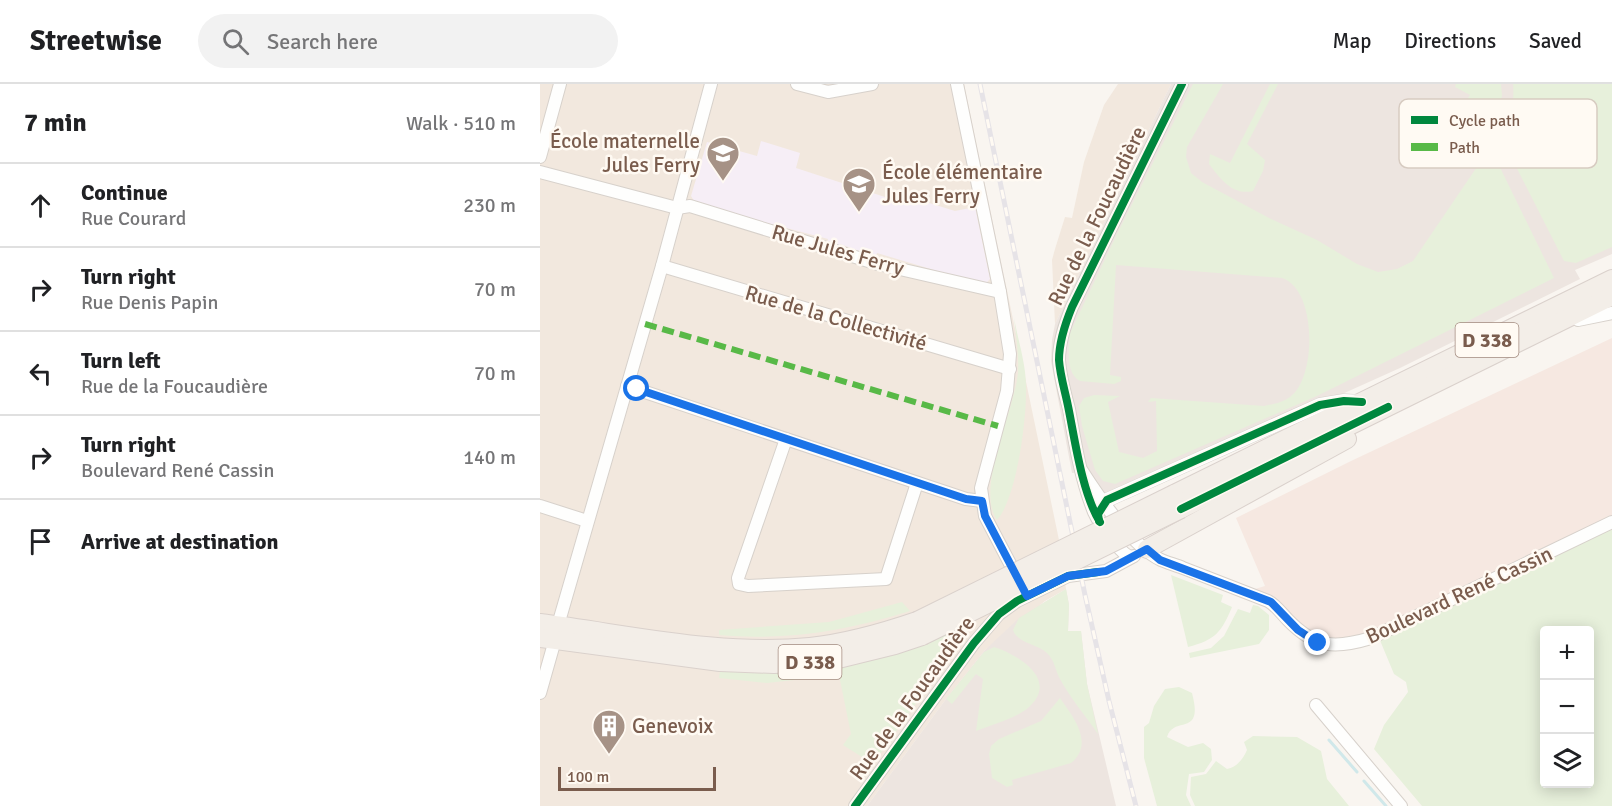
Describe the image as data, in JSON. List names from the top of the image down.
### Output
{
  "streets": {
    "main road": ["D 338"],
    "street": [
      "Rue de la Foucaudière",
      "Rue Jules Ferry",
      "Rue de la Collectivité",
      "Boulevard René Cassin"
    ]
  },
  "crossings": [
    ["Rue de la Foucaudière", "D 338"],
    ["Rue de la Foucaudière", "Boulevard René Cassin"],
    ["D 338", "Boulevard René Cassin"]
  ],
  "places": {
    "school or university": ["École maternelle Jules Ferry", "École élémentaire Jules Ferry"],
    "building": ["Genevoix"]
  },
  "legend": ["Cycle path", "Path"],
  "scale_bar": "100 m",
  "page": {
    "header": "Streetwise",
    "search": "Search here",
    "nav": ["Map", "Directions", "Saved"],
    "heading": ["7 min", "Walk · 510 m"],
    "list": [
      ["Continue", "Rue Courard", "230 m"],
      ["Turn right", "Rue Denis Papin", "70 m"],
      ["Turn left", "Rue de la Foucaudière", "70 m"],
      ["Turn right", "Boulevard René Cassin", "140 m"],
      "Arrive at destination"
    ],
    "map_buttons": ["+", "−"],
    "scale": "100 m"
  }
}
